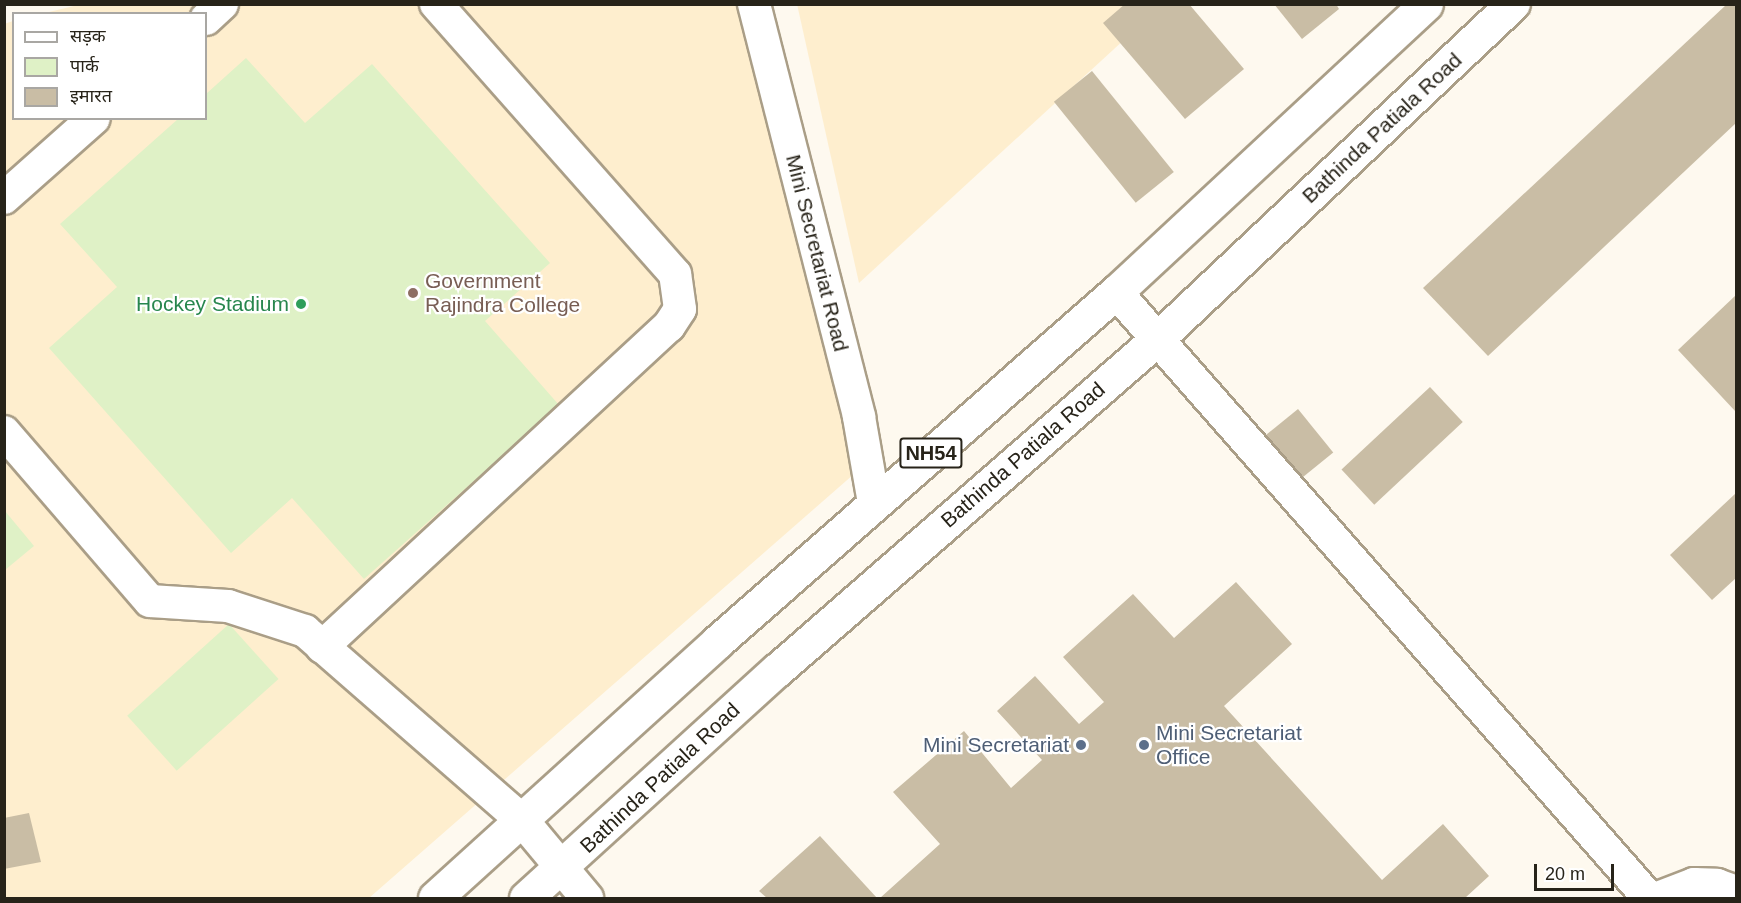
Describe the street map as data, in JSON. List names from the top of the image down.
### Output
{
  "streets": {
    "highway": ["Bathinda Patiala Road", "NH54"],
    "street": ["Mini Secretariat Road"]
  },
  "crossings": [
    ["Mini Secretariat Road", "NH54"]
  ],
  "places": [
    "Government Rajindra College",
    "Hockey Stadium",
    "Mini Secretariat",
    "Mini Secretariat Office"
  ],
  "legend": ["सड़क", "पार्क", "इमारत"],
  "scale_bar": "20 m"
}
